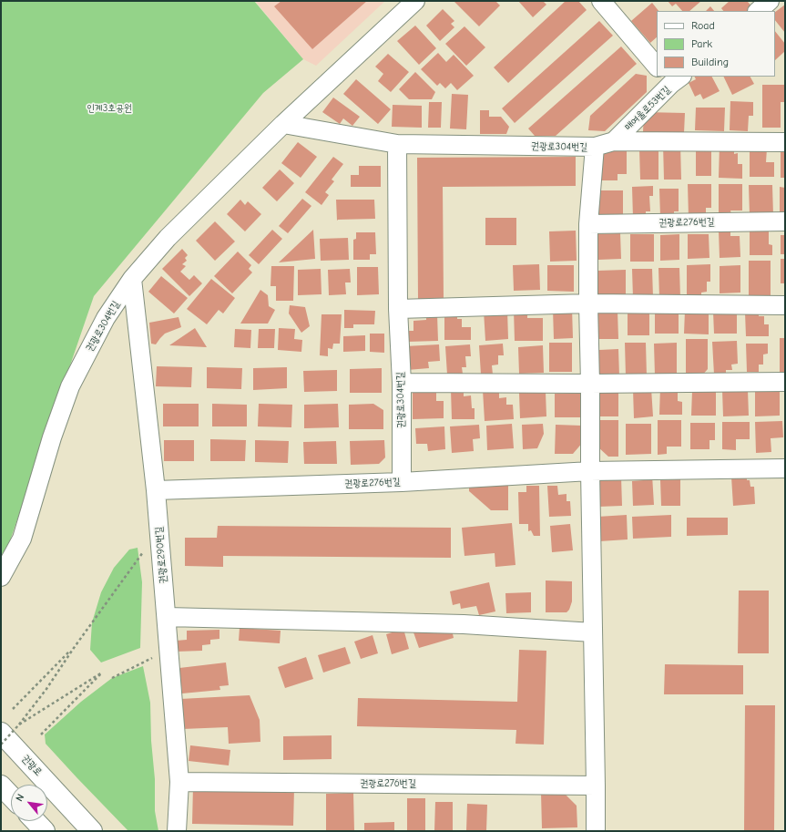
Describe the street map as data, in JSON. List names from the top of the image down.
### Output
{
  "streets": {
    "street": [
      "매여울로53번길",
      "권광로304번길",
      "권광로276번길",
      "권광로290번길",
      "권광로"
    ]
  },
  "crossings": [
    ["매여울로53번길", "권광로304번길"],
    ["권광로304번길", "권광로276번길"],
    ["권광로304번길", "권광로290번길"],
    ["권광로276번길", "권광로290번길"]
  ],
  "parks": ["인계3호공원"],
  "legend": ["Road", "Park", "Building"],
  "north": "top left"
}
